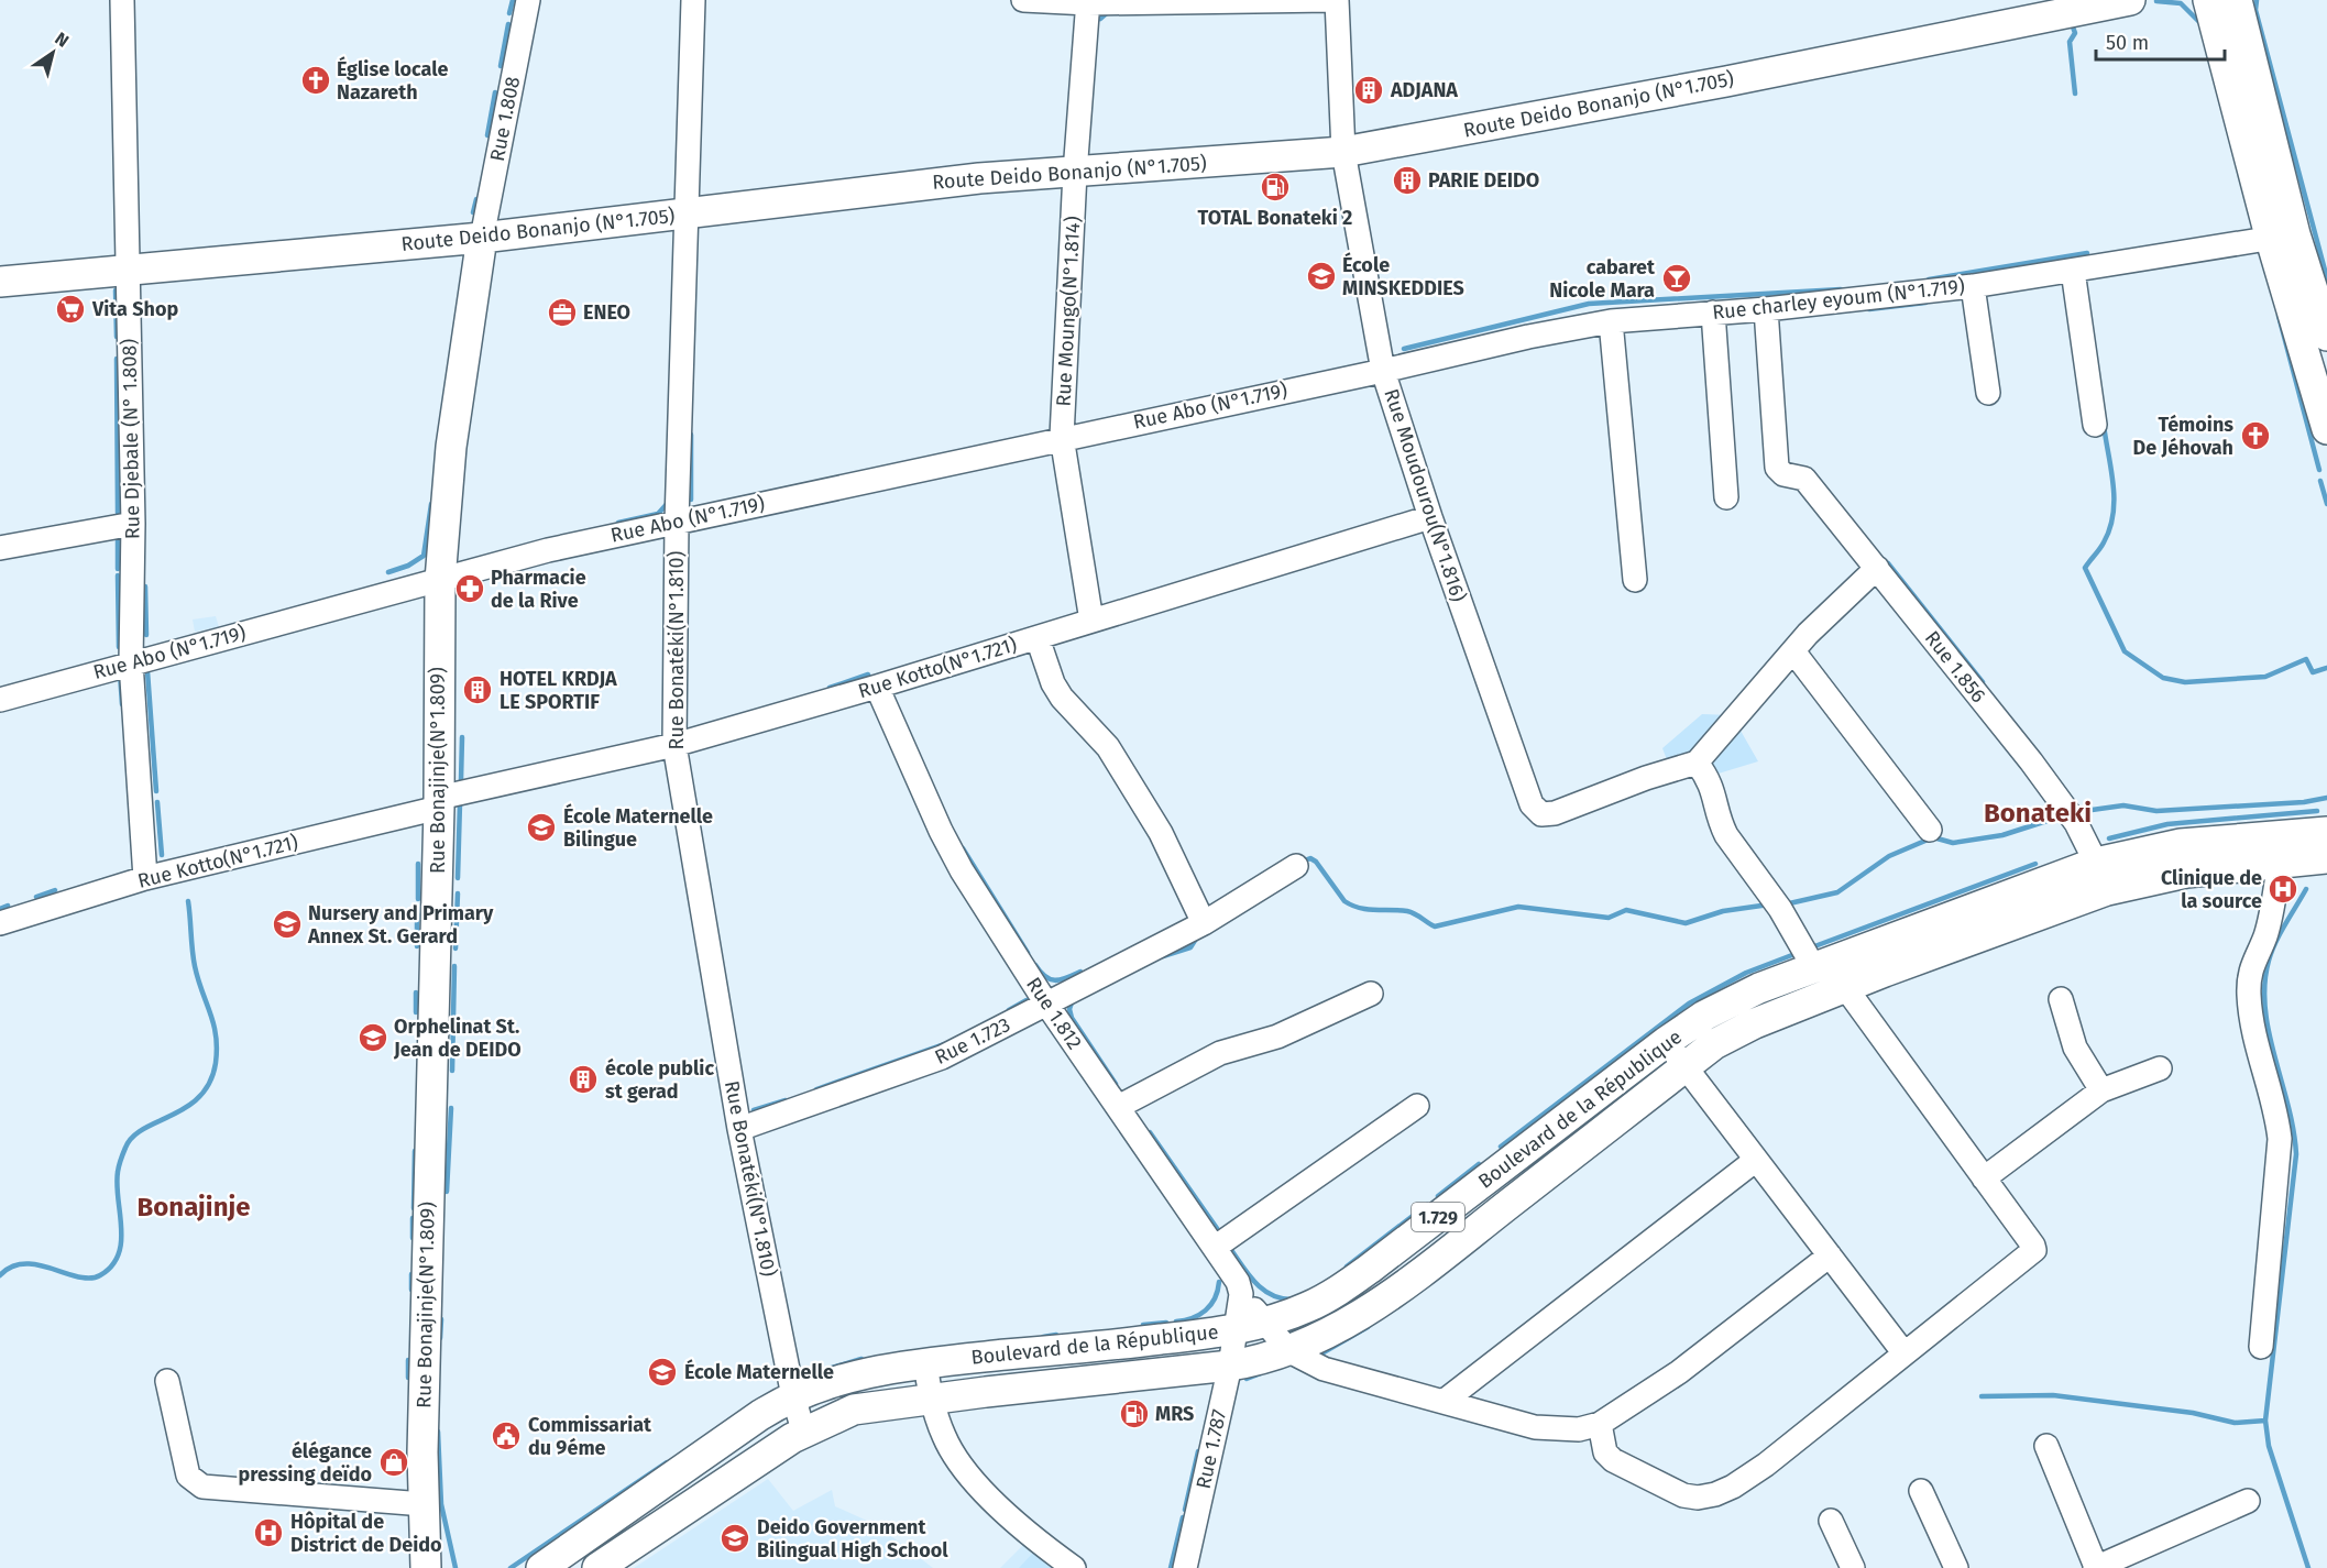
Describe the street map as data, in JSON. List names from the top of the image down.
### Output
{
  "streets": {
    "main road": [
      "Route Deido Bonanjo (N°1.705)",
      "Rue Bonajinje(N°1.809)",
      "Boulevard de la République",
      "1.729"
    ],
    "street": [
      "Rue 1.808",
      "Rue charley eyoum (N°1.719)",
      "Rue Moungo(N°1.814)",
      "Rue Abo (N°1.719)",
      "Rue Djebale (N° 1.808)",
      "Rue Moudourou(N°1.816)",
      "Rue Bonatéki(N°1.810)",
      "Rue 1.856",
      "Rue Kotto(N°1.721)",
      "Rue 1.812",
      "Rue 1.723",
      "Rue 1.787"
    ]
  },
  "crossings": [
    ["Route Deido Bonanjo (N°1.705)", "Rue 1.808"],
    ["Route Deido Bonanjo (N°1.705)", "Rue Moungo(N°1.814)"],
    ["Route Deido Bonanjo (N°1.705)", "Rue Djebale (N° 1.808)"],
    ["Route Deido Bonanjo (N°1.705)", "Rue Moudourou(N°1.816)"],
    ["Route Deido Bonanjo (N°1.705)", "Rue Bonatéki(N°1.810)"],
    ["Route Deido Bonanjo (N°1.705)", "Rue Bonajinje(N°1.809)"],
    ["Rue 1.808", "Rue Bonajinje(N°1.809)"],
    ["Rue charley eyoum (N°1.719)", "Rue Abo (N°1.719)"],
    ["Rue charley eyoum (N°1.719)", "Rue Moudourou(N°1.816)"],
    ["Rue charley eyoum (N°1.719)", "Rue 1.856"],
    ["Rue Moungo(N°1.814)", "Rue Abo (N°1.719)"],
    ["Rue Moungo(N°1.814)", "Rue Kotto(N°1.721)"],
    ["Rue Abo (N°1.719)", "Rue Djebale (N° 1.808)"],
    ["Rue Abo (N°1.719)", "Rue Moudourou(N°1.816)"],
    ["Rue Abo (N°1.719)", "Rue Bonatéki(N°1.810)"],
    ["Rue Abo (N°1.719)", "Rue Bonajinje(N°1.809)"],
    ["Rue Djebale (N° 1.808)", "Rue Kotto(N°1.721)"],
    ["Rue Moudourou(N°1.816)", "Rue Kotto(N°1.721)"],
    ["Rue Bonatéki(N°1.810)", "Rue Kotto(N°1.721)"],
    ["Rue Bonatéki(N°1.810)", "Rue 1.723"],
    ["Rue Bonatéki(N°1.810)", "Boulevard de la République"],
    ["Rue 1.856", "Boulevard de la République"],
    ["Rue Kotto(N°1.721)", "Rue Bonajinje(N°1.809)"],
    ["Rue Kotto(N°1.721)", "Rue 1.812"],
    ["Rue 1.812", "Rue 1.723"],
    ["Rue 1.812", "Boulevard de la République"],
    ["Boulevard de la République", "Rue 1.787"]
  ],
  "districts": ["Bonateki", "Bonajinje"],
  "places": {
    "church": ["Église locale Nazareth", "Témoins De Jéhovah"],
    "building": [
      "ADJANA",
      "PARIE DEIDO",
      "HOTEL KRDJA LE SPORTIF",
      "école public st gerad"
    ],
    "fuel station": ["TOTAL Bonateki 2", "MRS"],
    "school or university": [
      "École MINSKEDDIES",
      "École Maternelle Bilingue",
      "Nursery and Primary Annex St. Gerard",
      "Orphelinat St. Jean de DEIDO",
      "École Maternelle",
      "Deido Government Bilingual High School"
    ],
    "bar": ["cabaret Nicole Mara"],
    "supermarket": ["Vita Shop"],
    "office": ["ENEO"],
    "pharmacy": ["Pharmacie de la Rive"],
    "hospital": ["Clinique de la source", "Hôpital de District de Deido"],
    "public building": ["Commissariat du 9éme"],
    "shop": ["élégance pressing deïdo"]
  },
  "scale_bar": "50 m",
  "north": "top right"
}
